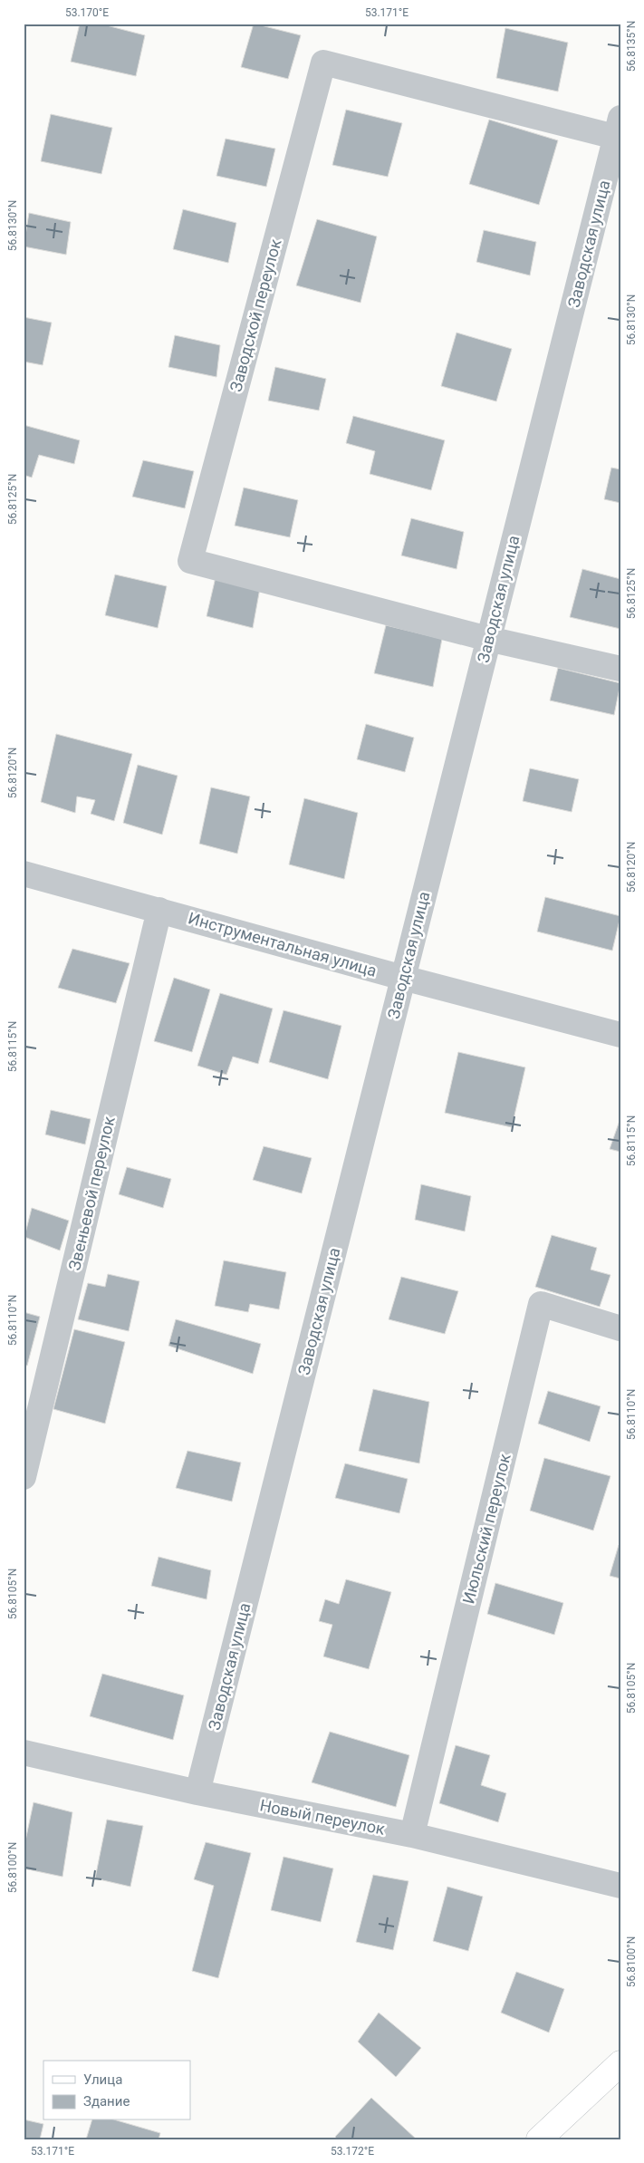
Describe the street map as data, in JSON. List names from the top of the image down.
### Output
{
  "streets": {
    "street": [
      "Заводская улица",
      "Заводской переулок",
      "Инструментальная улица",
      "Звеньевой переулок",
      "Июльский переулок",
      "Новый переулок"
    ]
  },
  "crossings": [
    ["Заводская улица", "Заводской переулок"],
    ["Заводская улица", "Инструментальная улица"],
    ["Заводская улица", "Новый переулок"],
    ["Инструментальная улица", "Звеньевой переулок"],
    ["Июльский переулок", "Новый переулок"]
  ],
  "legend": ["Улица", "Здание"],
  "coordinates": [
    "53.170°E",
    "53.171°E",
    "56.8135°N",
    "56.8130°N",
    "56.8125°N",
    "56.8120°N",
    "56.8115°N",
    "56.8110°N",
    "56.8105°N",
    "56.8100°N",
    "53.172°E"
  ]
}
